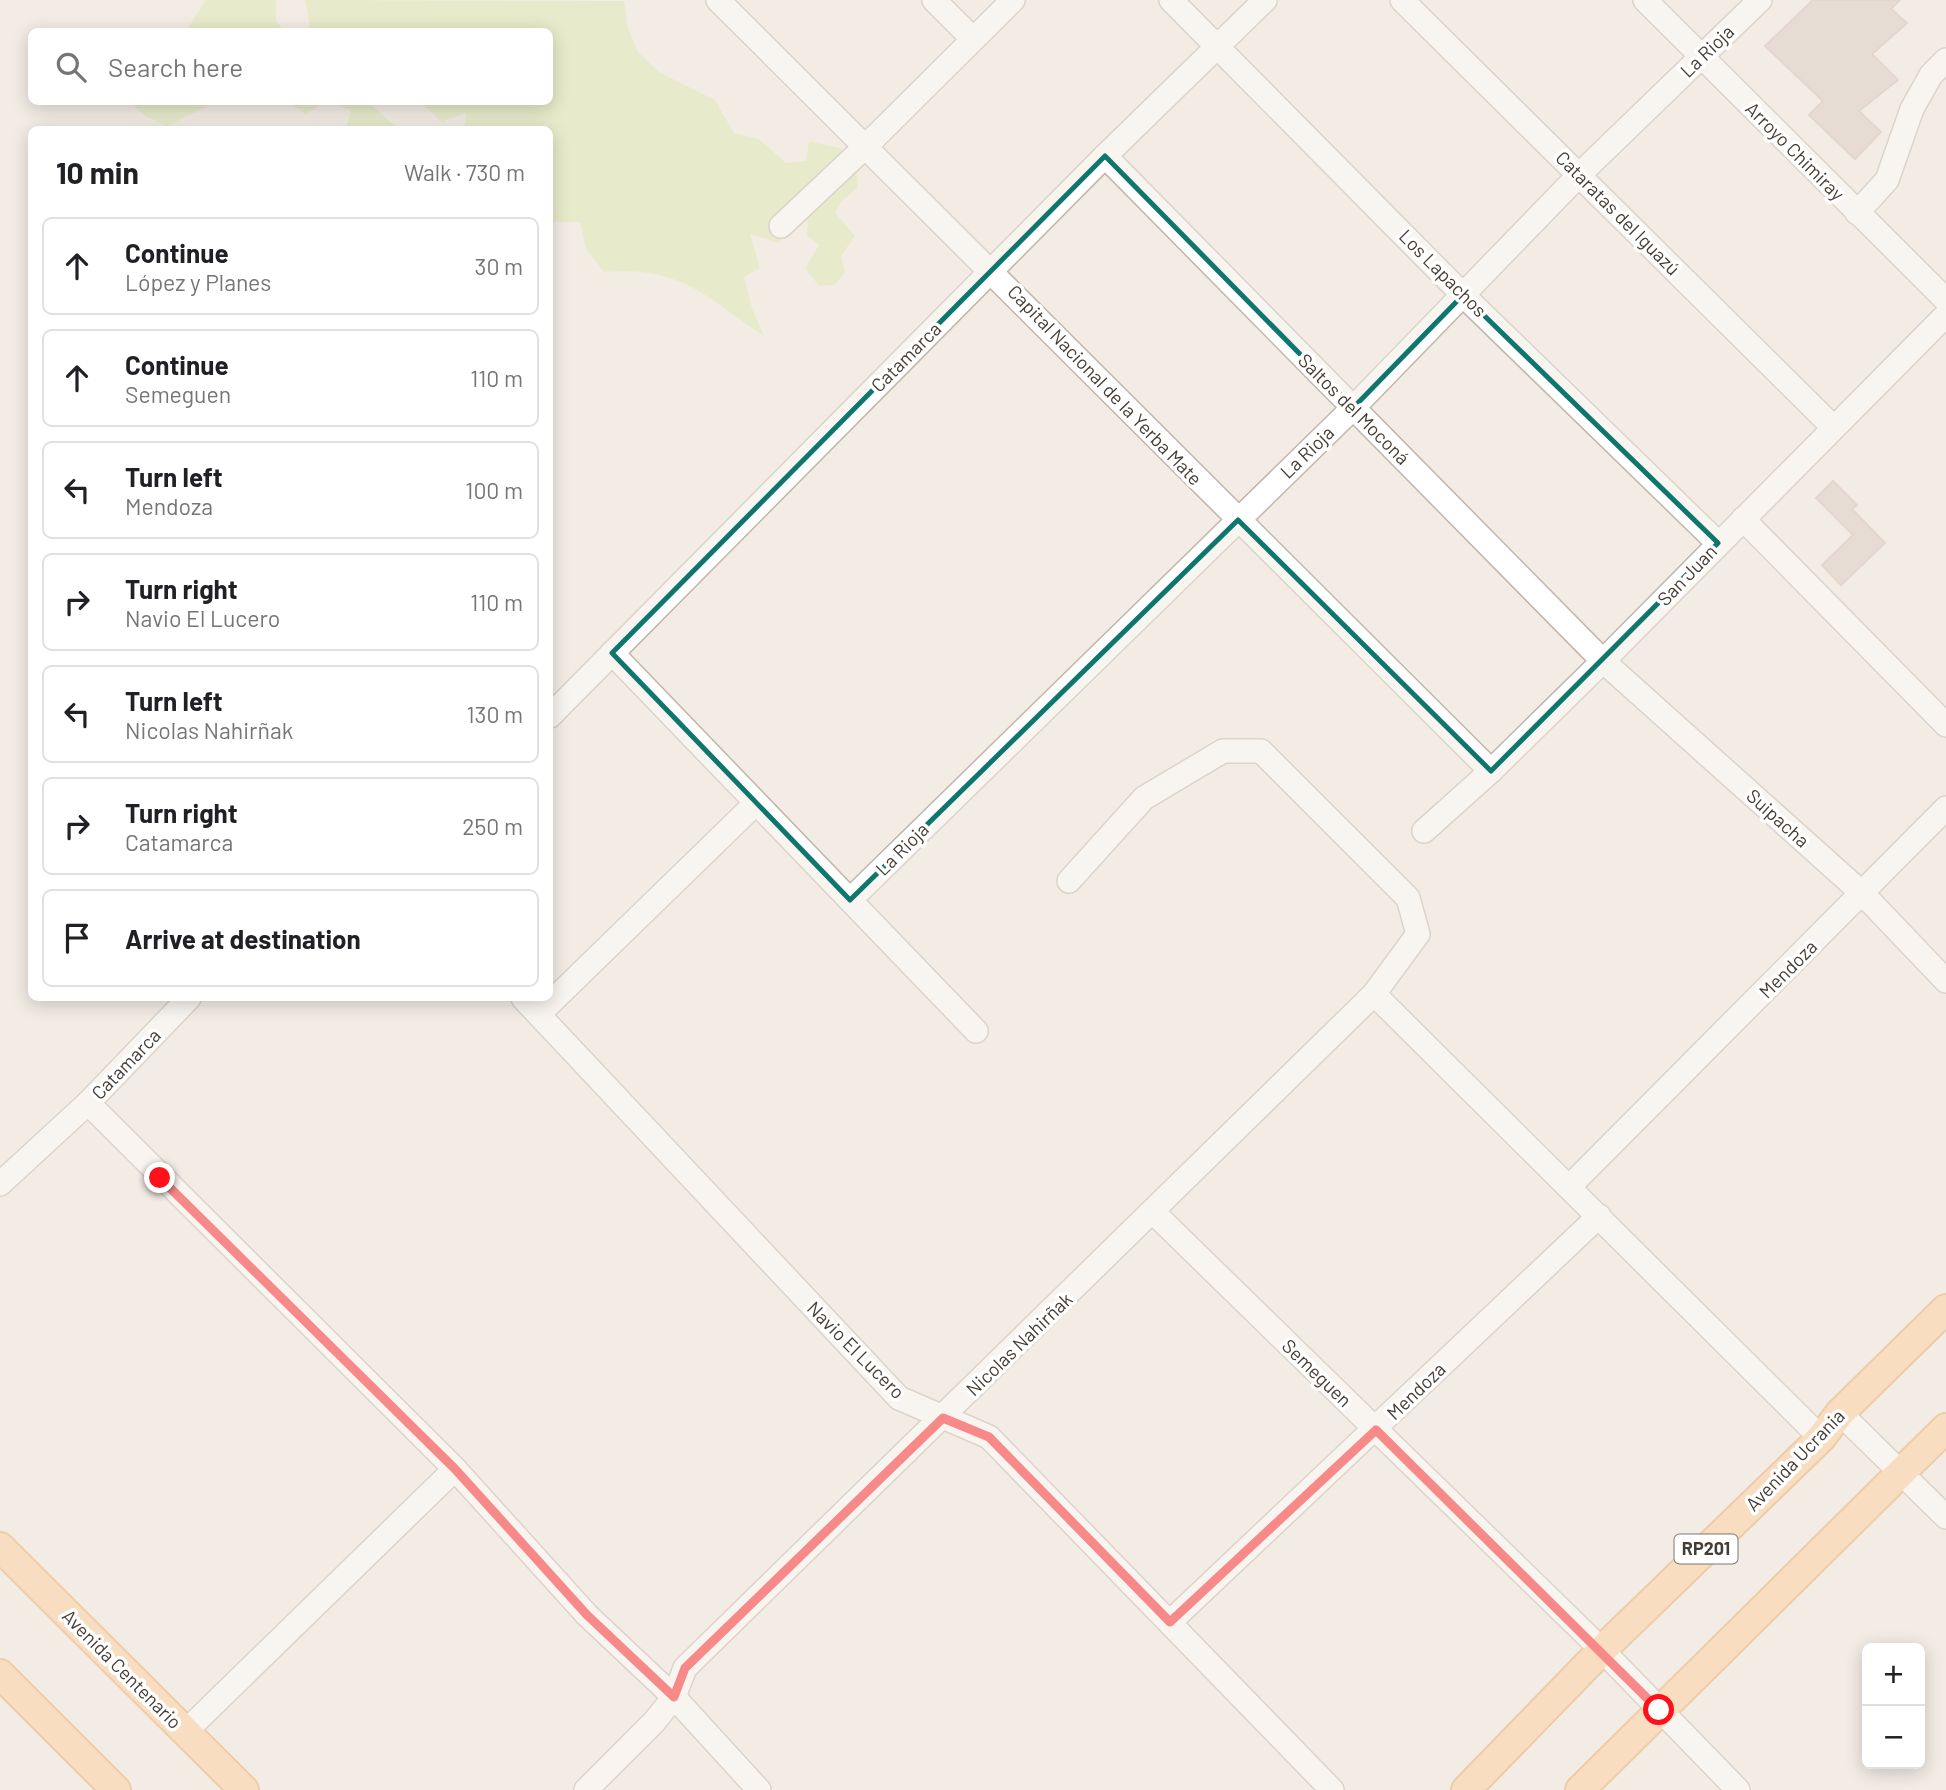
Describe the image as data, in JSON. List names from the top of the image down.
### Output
{
  "streets": {
    "main road": ["Avenida Ucrania", "RP201", "Avenida Centenario"],
    "street": [
      "La Rioja",
      "Arroyo Chimiray",
      "Cataratas del Iguazú",
      "Los Lapachos",
      "Catamarca",
      "Capital Nacional de la Yerba Mate",
      "Saltos del Moconá",
      "San Juan",
      "Suipacha",
      "Mendoza",
      "Nicolas Nahirñak",
      "Navio El Lucero",
      "Semeguen"
    ]
  },
  "crossings": [
    ["La Rioja", "Arroyo Chimiray"],
    ["La Rioja", "Cataratas del Iguazú"],
    ["La Rioja", "Los Lapachos"],
    ["La Rioja", "Capital Nacional de la Yerba Mate"],
    ["La Rioja", "Saltos del Moconá"],
    ["Cataratas del Iguazú", "San Juan"],
    ["Los Lapachos", "Catamarca"],
    ["Los Lapachos", "San Juan"],
    ["Catamarca", "Capital Nacional de la Yerba Mate"],
    ["Catamarca", "Saltos del Moconá"],
    ["Catamarca", "Nicolas Nahirñak"],
    ["Capital Nacional de la Yerba Mate", "San Juan"],
    ["Saltos del Moconá", "San Juan"],
    ["Saltos del Moconá", "Suipacha"],
    ["San Juan", "Suipacha"],
    ["Suipacha", "Mendoza"],
    ["Mendoza", "Navio El Lucero"],
    ["Mendoza", "Semeguen"],
    ["Nicolas Nahirñak", "Navio El Lucero"],
    ["Nicolas Nahirñak", "Semeguen"],
    ["Semeguen", "Avenida Ucrania"]
  ],
  "page": {
    "search": "Search here",
    "heading": ["10 min", "Walk · 730 m"],
    "list": [
      ["Continue", "López y Planes", "30 m"],
      ["Continue", "Semeguen", "110 m"],
      ["Turn left", "Mendoza", "100 m"],
      ["Turn right", "Navio El Lucero", "110 m"],
      ["Turn left", "Nicolas Nahirñak", "130 m"],
      ["Turn right", "Catamarca", "250 m"],
      "Arrive at destination"
    ],
    "map_buttons": ["+", "−"]
  }
}
